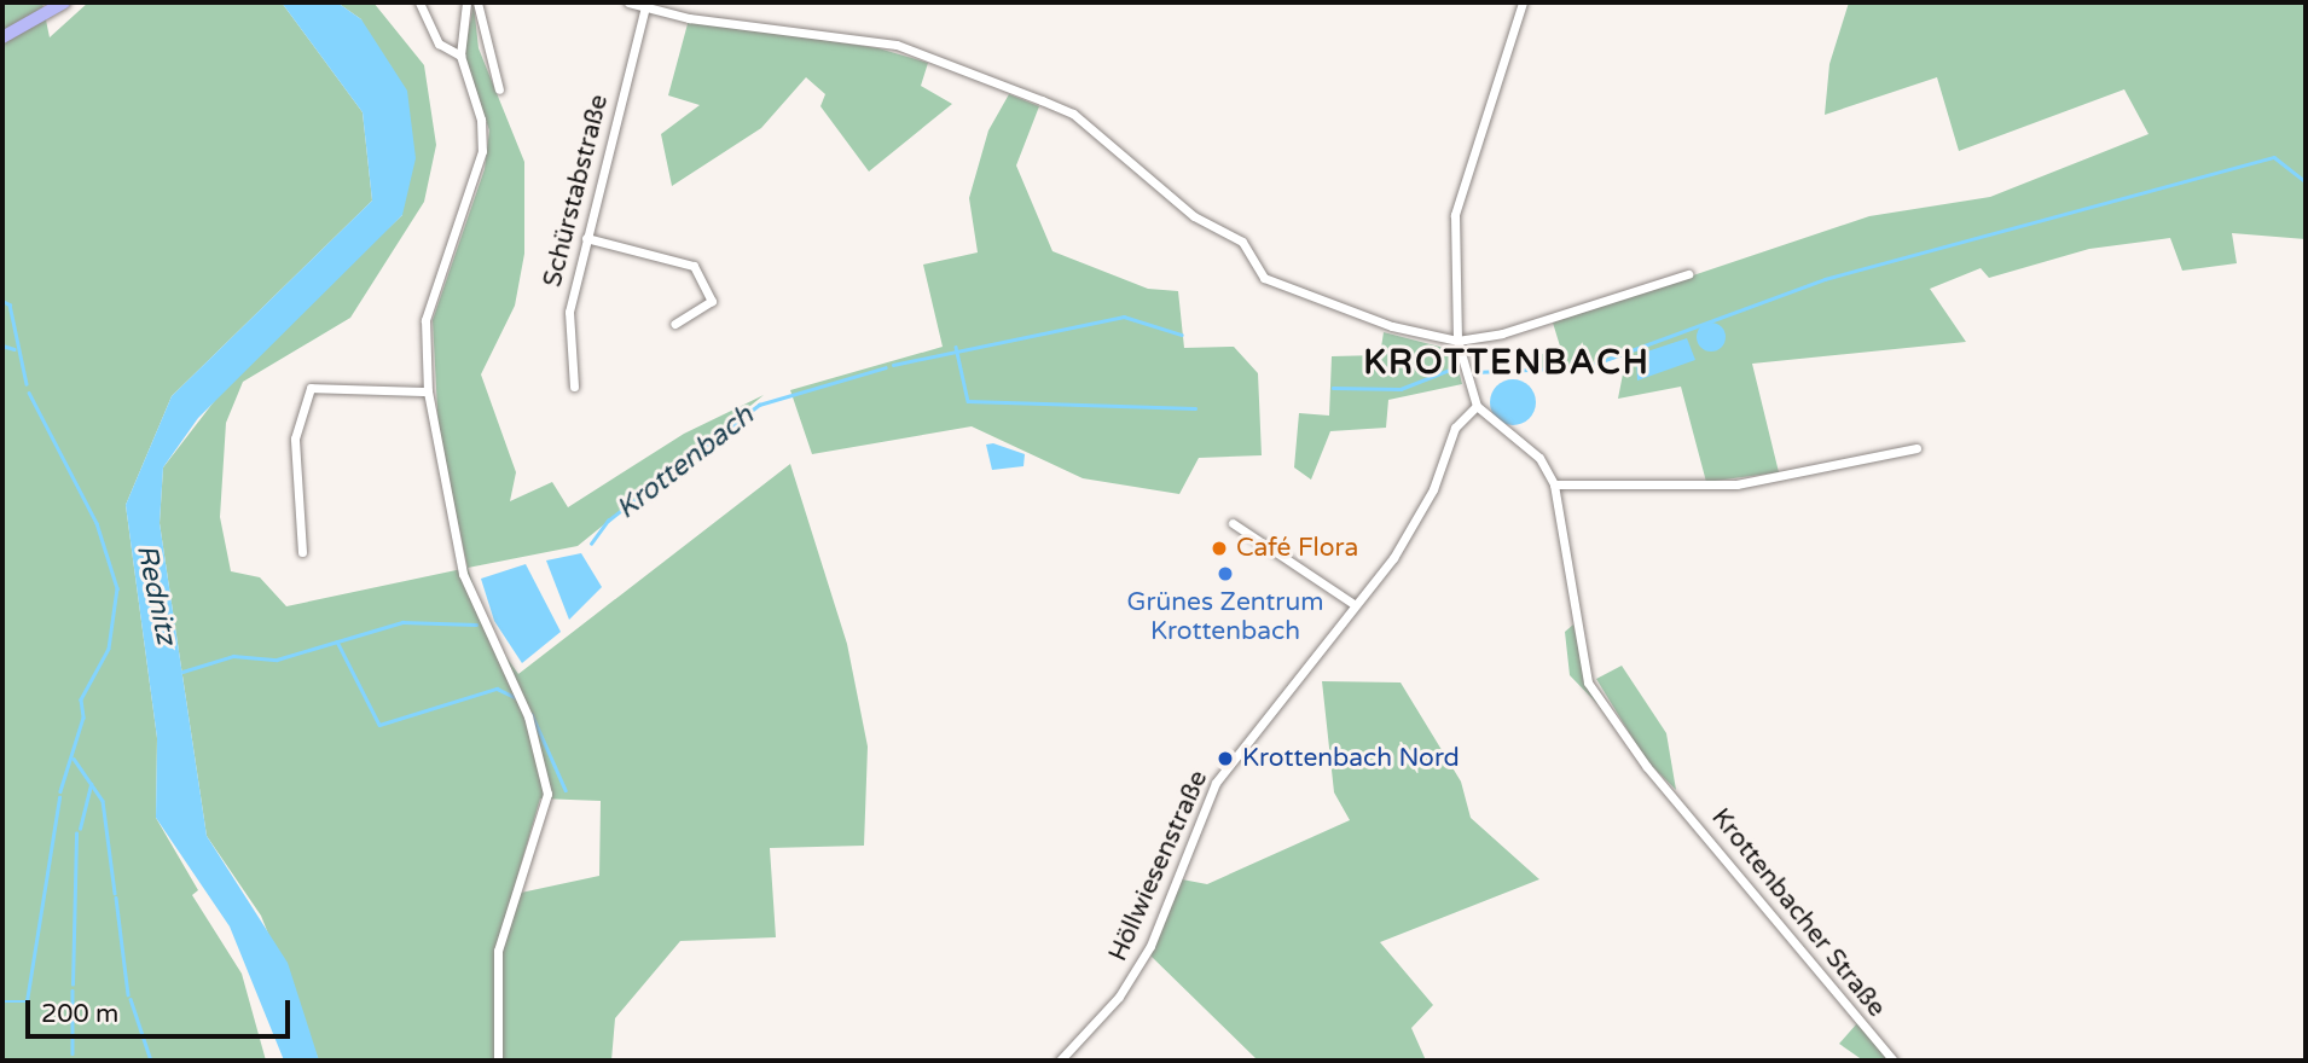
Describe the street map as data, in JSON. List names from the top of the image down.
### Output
{
  "streets": {
    "street": ["Schürstabstraße", "Höllwiesenstraße", "Krottenbacher Straße"]
  },
  "districts": ["KROTTENBACH"],
  "water": ["Krottenbach", "Rednitz"],
  "places": ["Café Flora", "Grünes Zentrum Krottenbach", "Krottenbach Nord"],
  "scale_bar": "200 m"
}
